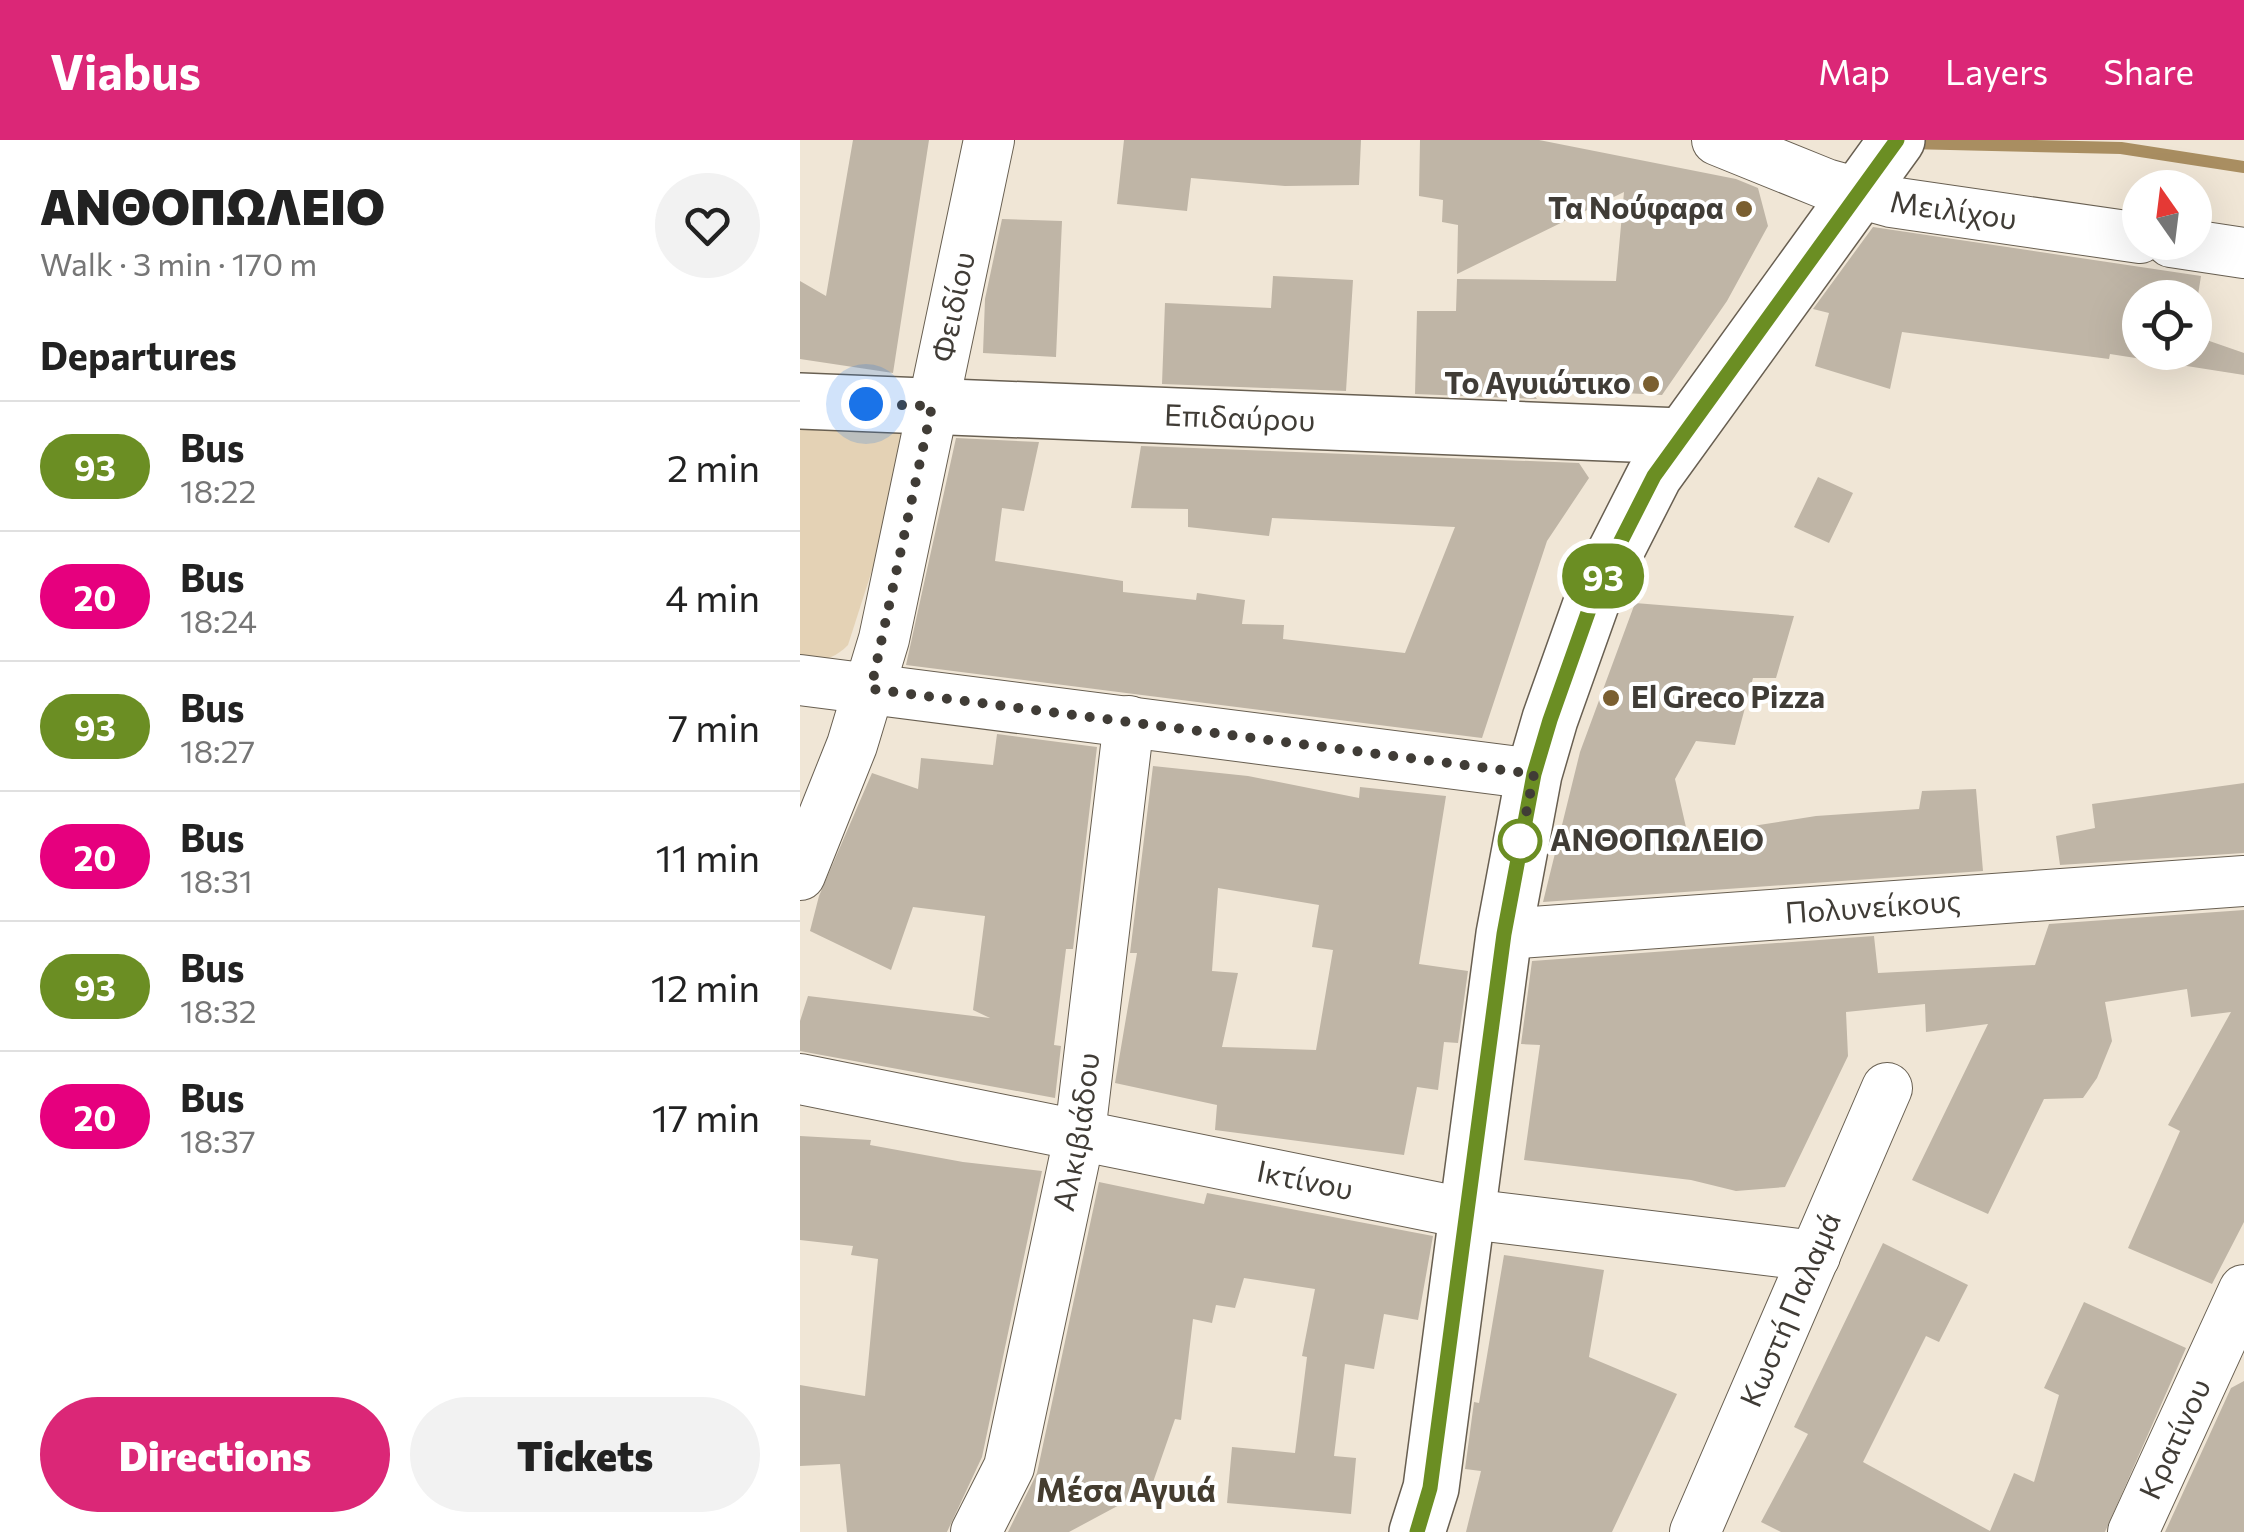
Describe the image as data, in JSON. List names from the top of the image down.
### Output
{
  "streets": {
    "main road": ["Επιδαύρου"],
    "street": [
      "Μειλίχου",
      "Φειδίου",
      "Πολυνείκους",
      "Αλκιβιάδου",
      "Ικτίνου",
      "Κωστή Παλαμά",
      "Κρατίνου"
    ]
  },
  "crossings": [
    ["Φειδίου", "Επιδαύρου"],
    ["Αλκιβιάδου", "Ικτίνου"],
    ["Ικτίνου", "Κωστή Παλαμά"]
  ],
  "districts": ["Μέσα Αγυιά"],
  "places": [
    "Τα Νούφαρα",
    "Το Αγυιώτικο",
    "El Greco Pizza",
    "ΑΝΘΟΠΩΛΕΙΟ"
  ],
  "lines": ["bus line 93"],
  "north": "top",
  "page": {
    "header": "Viabus",
    "nav": ["Map", "Layers", "Share"],
    "heading": [
      ["ΑΝΘΟΠΩΛΕΙΟ", "Walk · 3 min · 170 m"],
      "Departures"
    ],
    "on_map": "93",
    "list": [
      {
        "mark": "93",
        "name": "Bus",
        "note": "18:22",
        "value": "2 min"
      },
      {
        "mark": "20",
        "name": "Bus",
        "note": "18:24",
        "value": "4 min"
      },
      {
        "mark": "93",
        "name": "Bus",
        "note": "18:27",
        "value": "7 min"
      },
      {
        "mark": "20",
        "name": "Bus",
        "note": "18:31",
        "value": "11 min"
      },
      {
        "mark": "93",
        "name": "Bus",
        "note": "18:32",
        "value": "12 min"
      },
      {
        "mark": "20",
        "name": "Bus",
        "note": "18:37",
        "value": "17 min"
      }
    ],
    "buttons": ["Directions", "Tickets"]
  }
}
